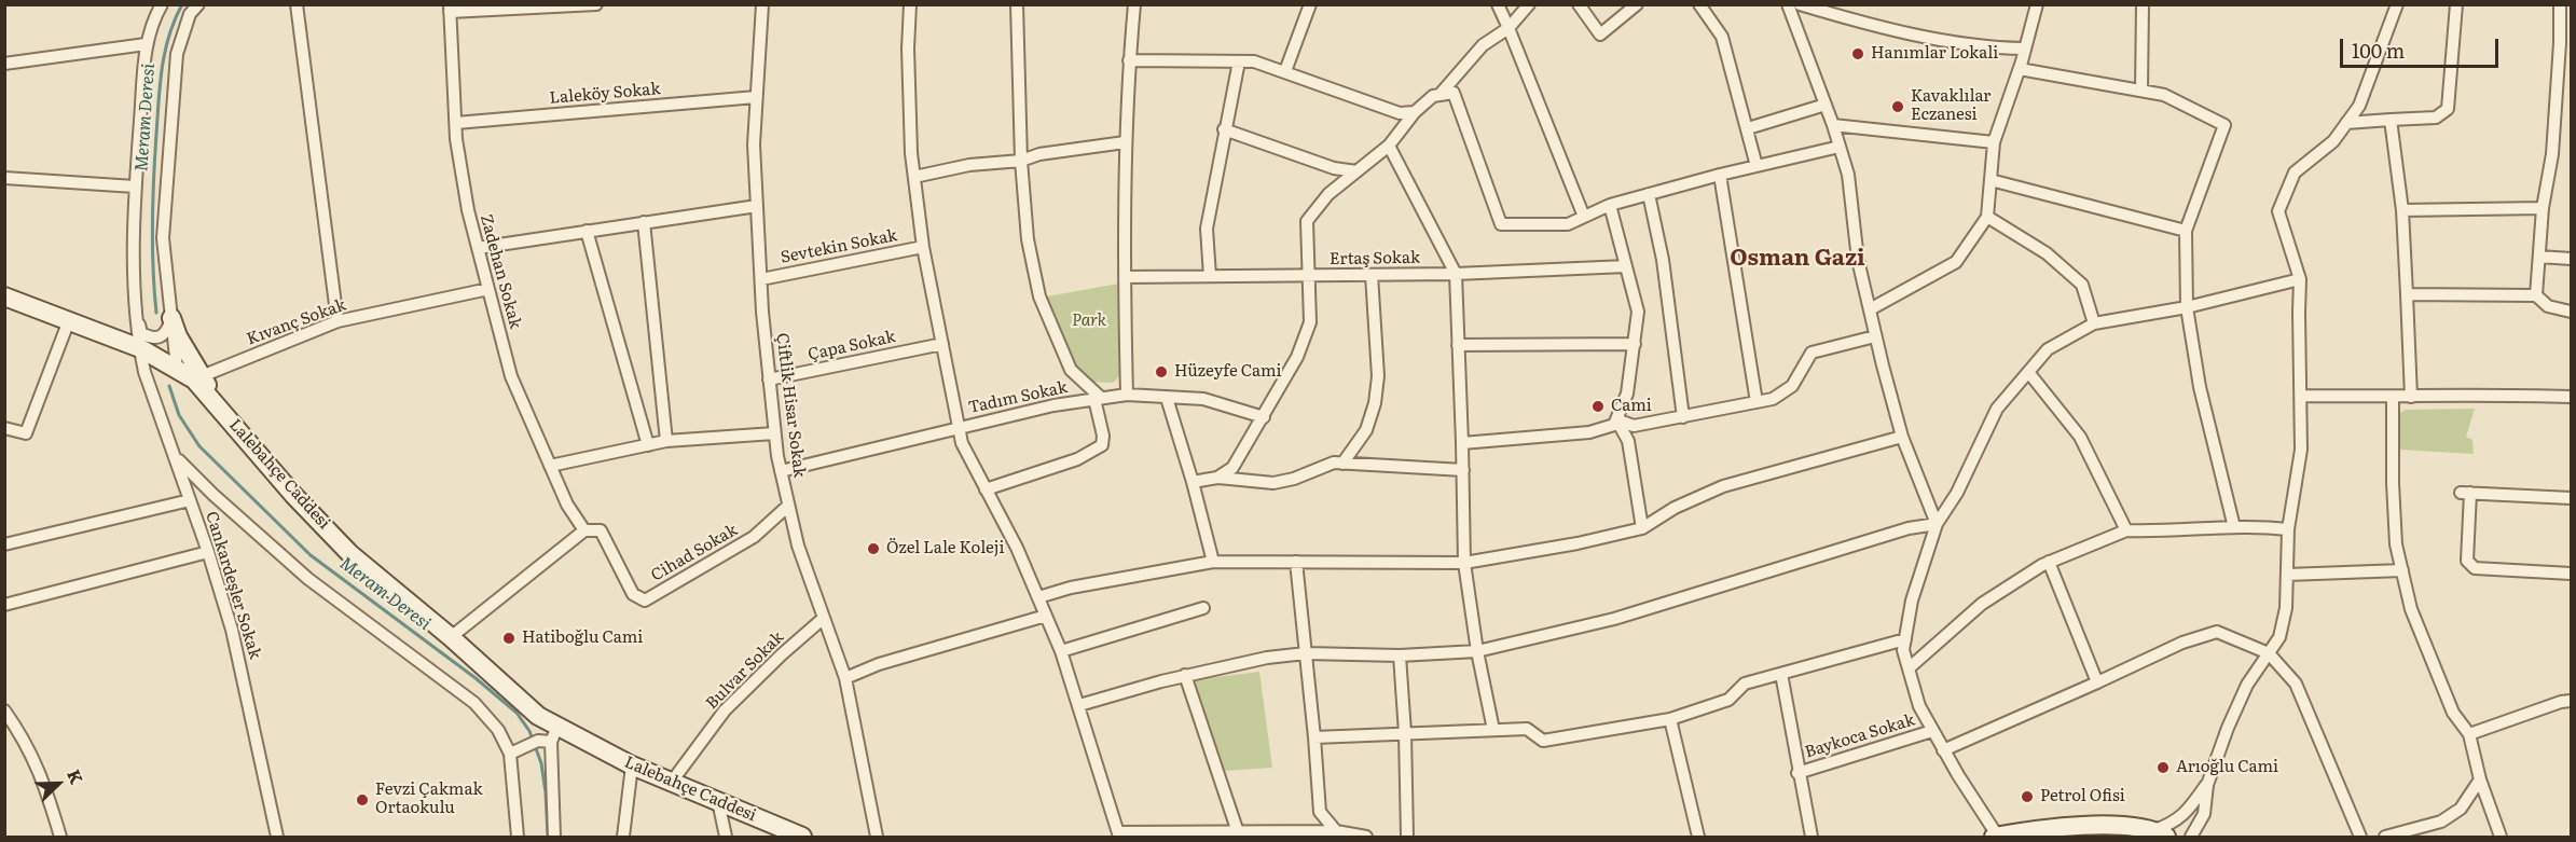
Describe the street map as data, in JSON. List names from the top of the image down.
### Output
{
  "streets": {
    "street": [
      "Laleköy Sokak",
      "Sevtekin Sokak",
      "Ertaş Sokak",
      "Zadehan Sokak",
      "Kıvanç Sokak",
      "Çapa Sokak",
      "Tadım Sokak",
      "Çiftlik Hisar Sokak",
      "Lalebahçe Caddesi",
      "Cihad Sokak",
      "Cankardeşler Sokak",
      "Bulvar Sokak",
      "Baykoca Sokak"
    ]
  },
  "crossings": [
    ["Laleköy Sokak", "Zadehan Sokak"],
    ["Laleköy Sokak", "Çiftlik Hisar Sokak"],
    ["Sevtekin Sokak", "Çiftlik Hisar Sokak"],
    ["Zadehan Sokak", "Kıvanç Sokak"],
    ["Zadehan Sokak", "Cihad Sokak"],
    ["Kıvanç Sokak", "Lalebahçe Caddesi"],
    ["Çapa Sokak", "Çiftlik Hisar Sokak"],
    ["Tadım Sokak", "Çiftlik Hisar Sokak"],
    ["Çiftlik Hisar Sokak", "Cihad Sokak"],
    ["Çiftlik Hisar Sokak", "Bulvar Sokak"],
    ["Lalebahçe Caddesi", "Cankardeşler Sokak"],
    ["Lalebahçe Caddesi", "Bulvar Sokak"]
  ],
  "districts": ["Osman Gazi"],
  "water": ["Meram Deresi"],
  "parks": ["Park"],
  "places": [
    "Hanımlar Lokali",
    "Kavaklılar Eczanesi",
    "Hüzeyfe Cami",
    "Cami",
    "Özel Lale Koleji",
    "Hatiboğlu Cami",
    "Arıoğlu Cami",
    "Petrol Ofisi",
    "Fevzi Çakmak Ortaokulu"
  ],
  "scale_bar": "100 m",
  "north": "top right"
}
